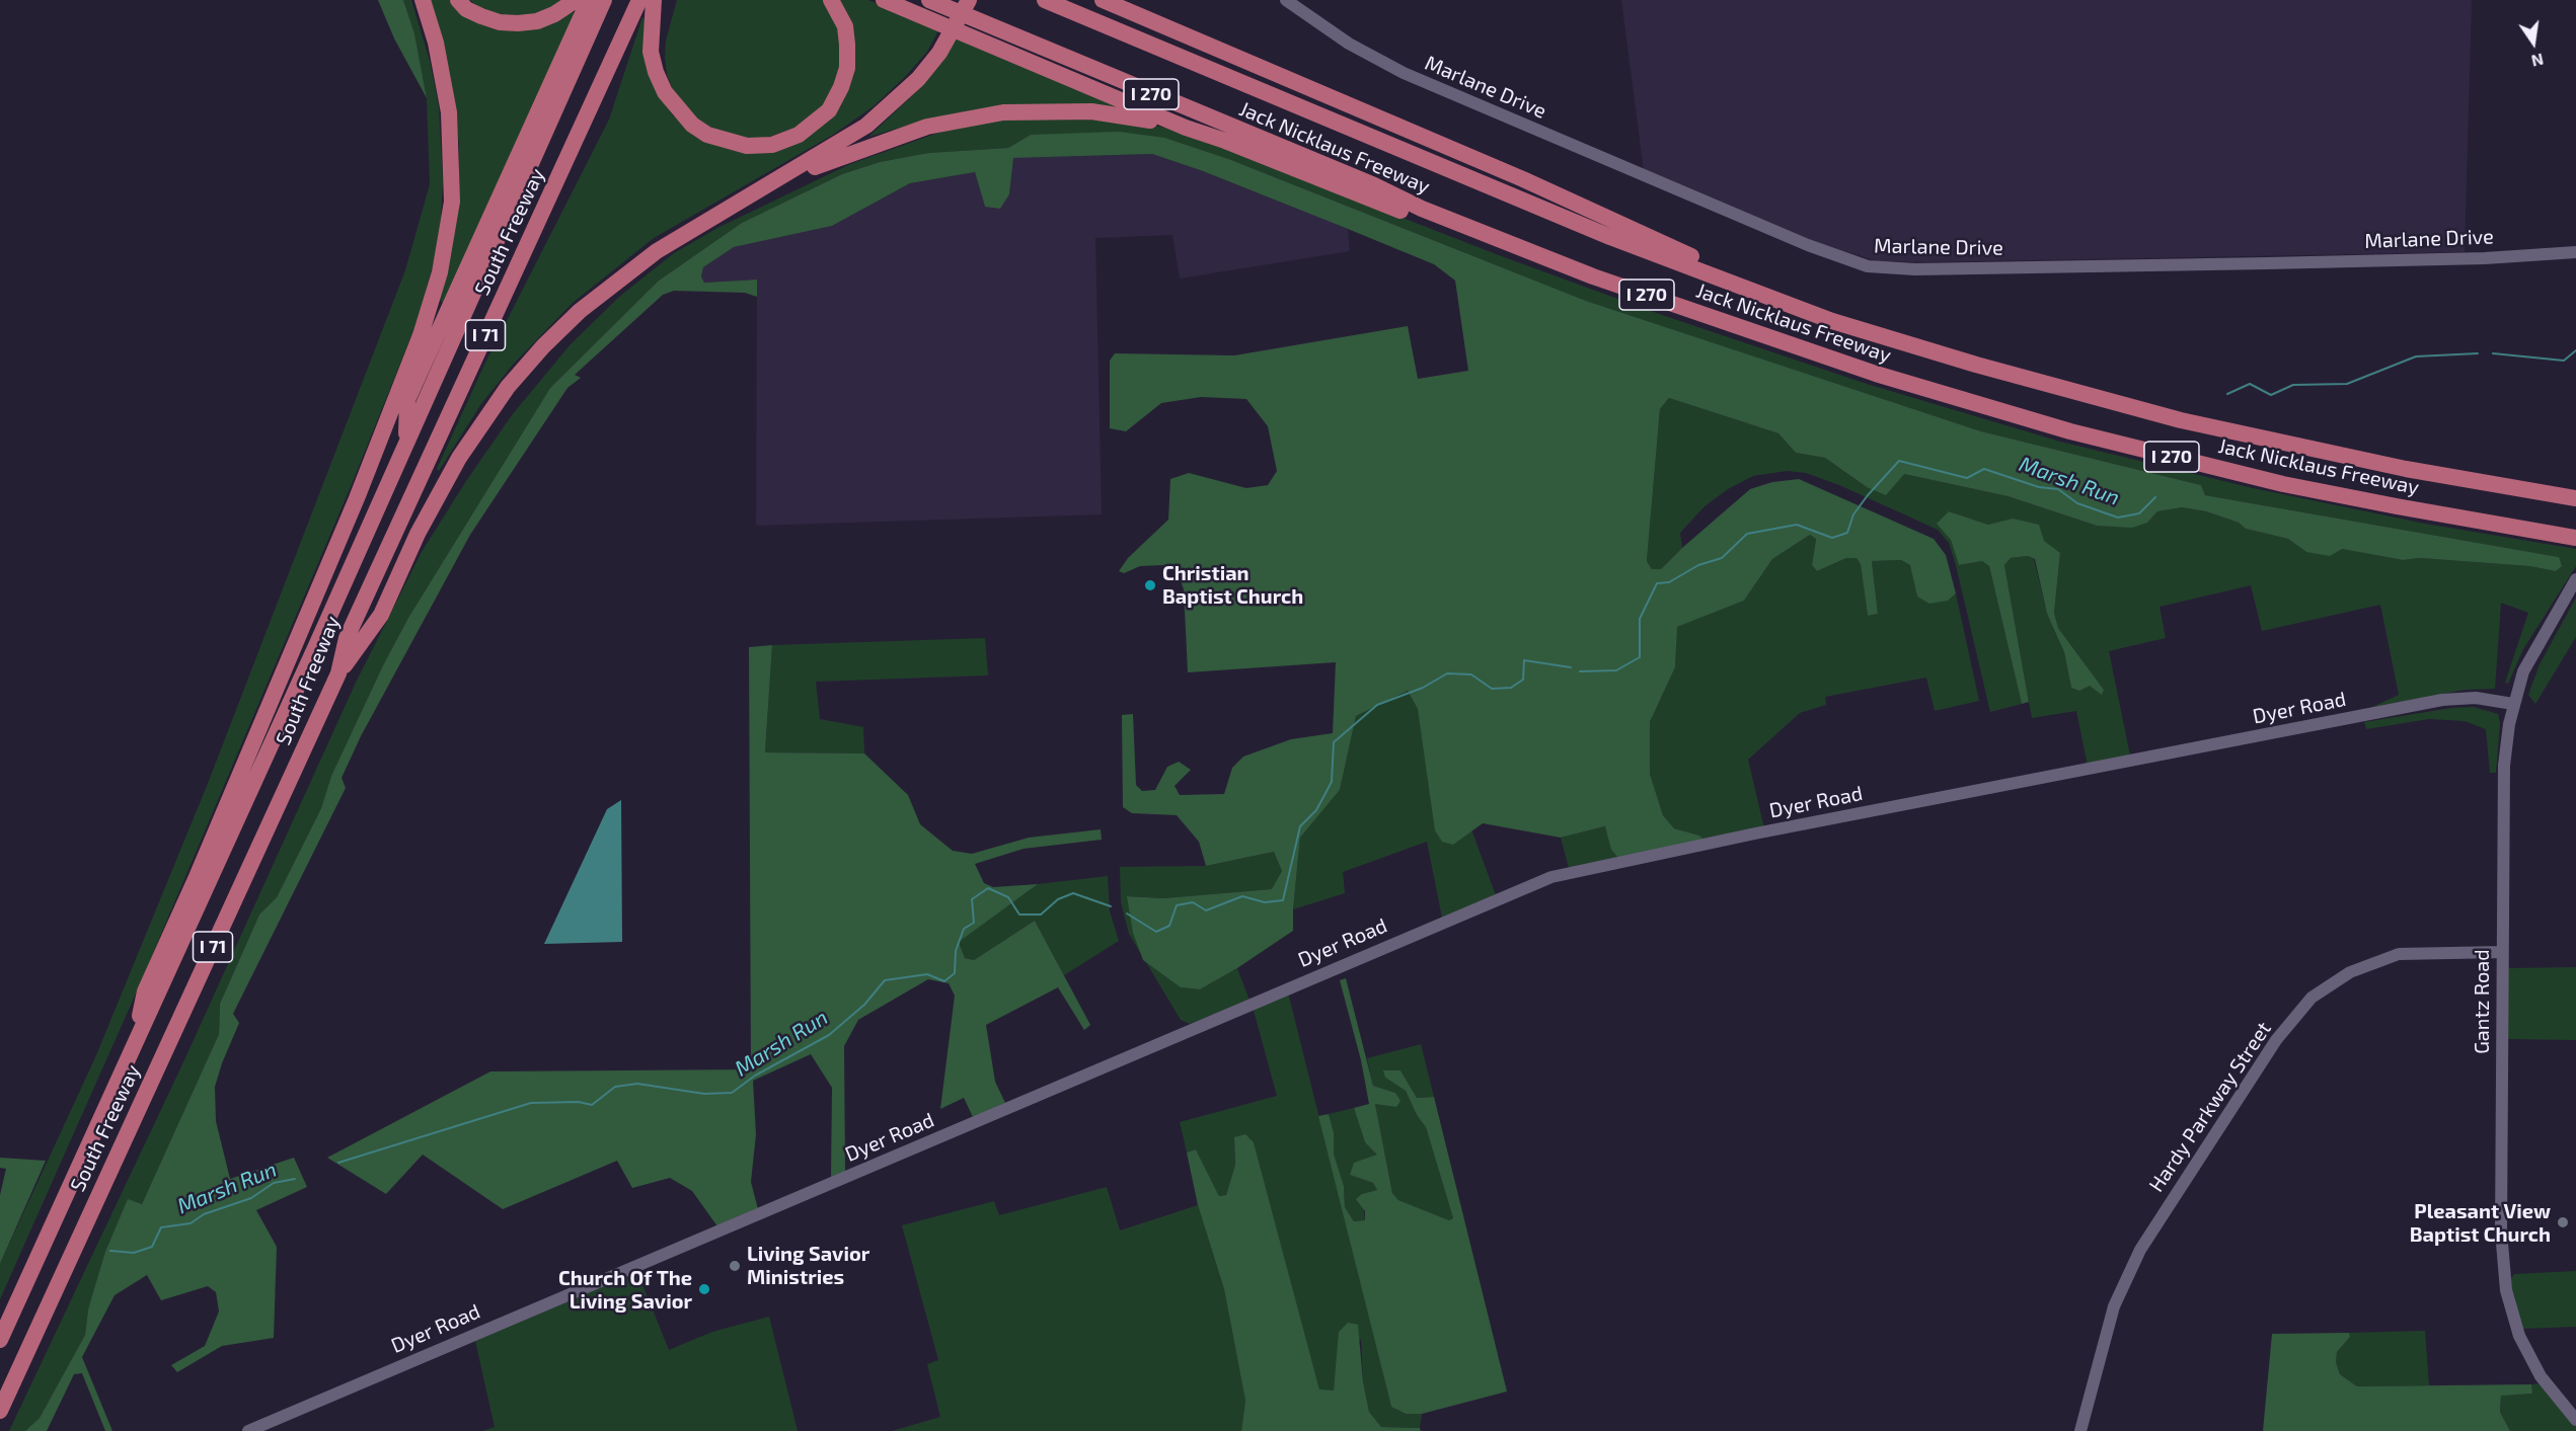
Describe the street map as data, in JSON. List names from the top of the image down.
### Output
{
  "streets": {
    "highway": [
      "I 270",
      "Jack Nicklaus Freeway",
      "South Freeway",
      "I 71"
    ],
    "street": [
      "Marlane Drive",
      "Dyer Road",
      "Gantz Road",
      "Hardy Parkway Street"
    ]
  },
  "crossings": [
    ["Dyer Road", "Gantz Road"],
    ["Gantz Road", "Hardy Parkway Street"]
  ],
  "water": ["Marsh Run"],
  "places": [
    "Christian Baptist Church",
    "Pleasant View Baptist Church",
    "Living Savior Ministries",
    "Church Of The Living Savior"
  ],
  "north": "bottom"
}
